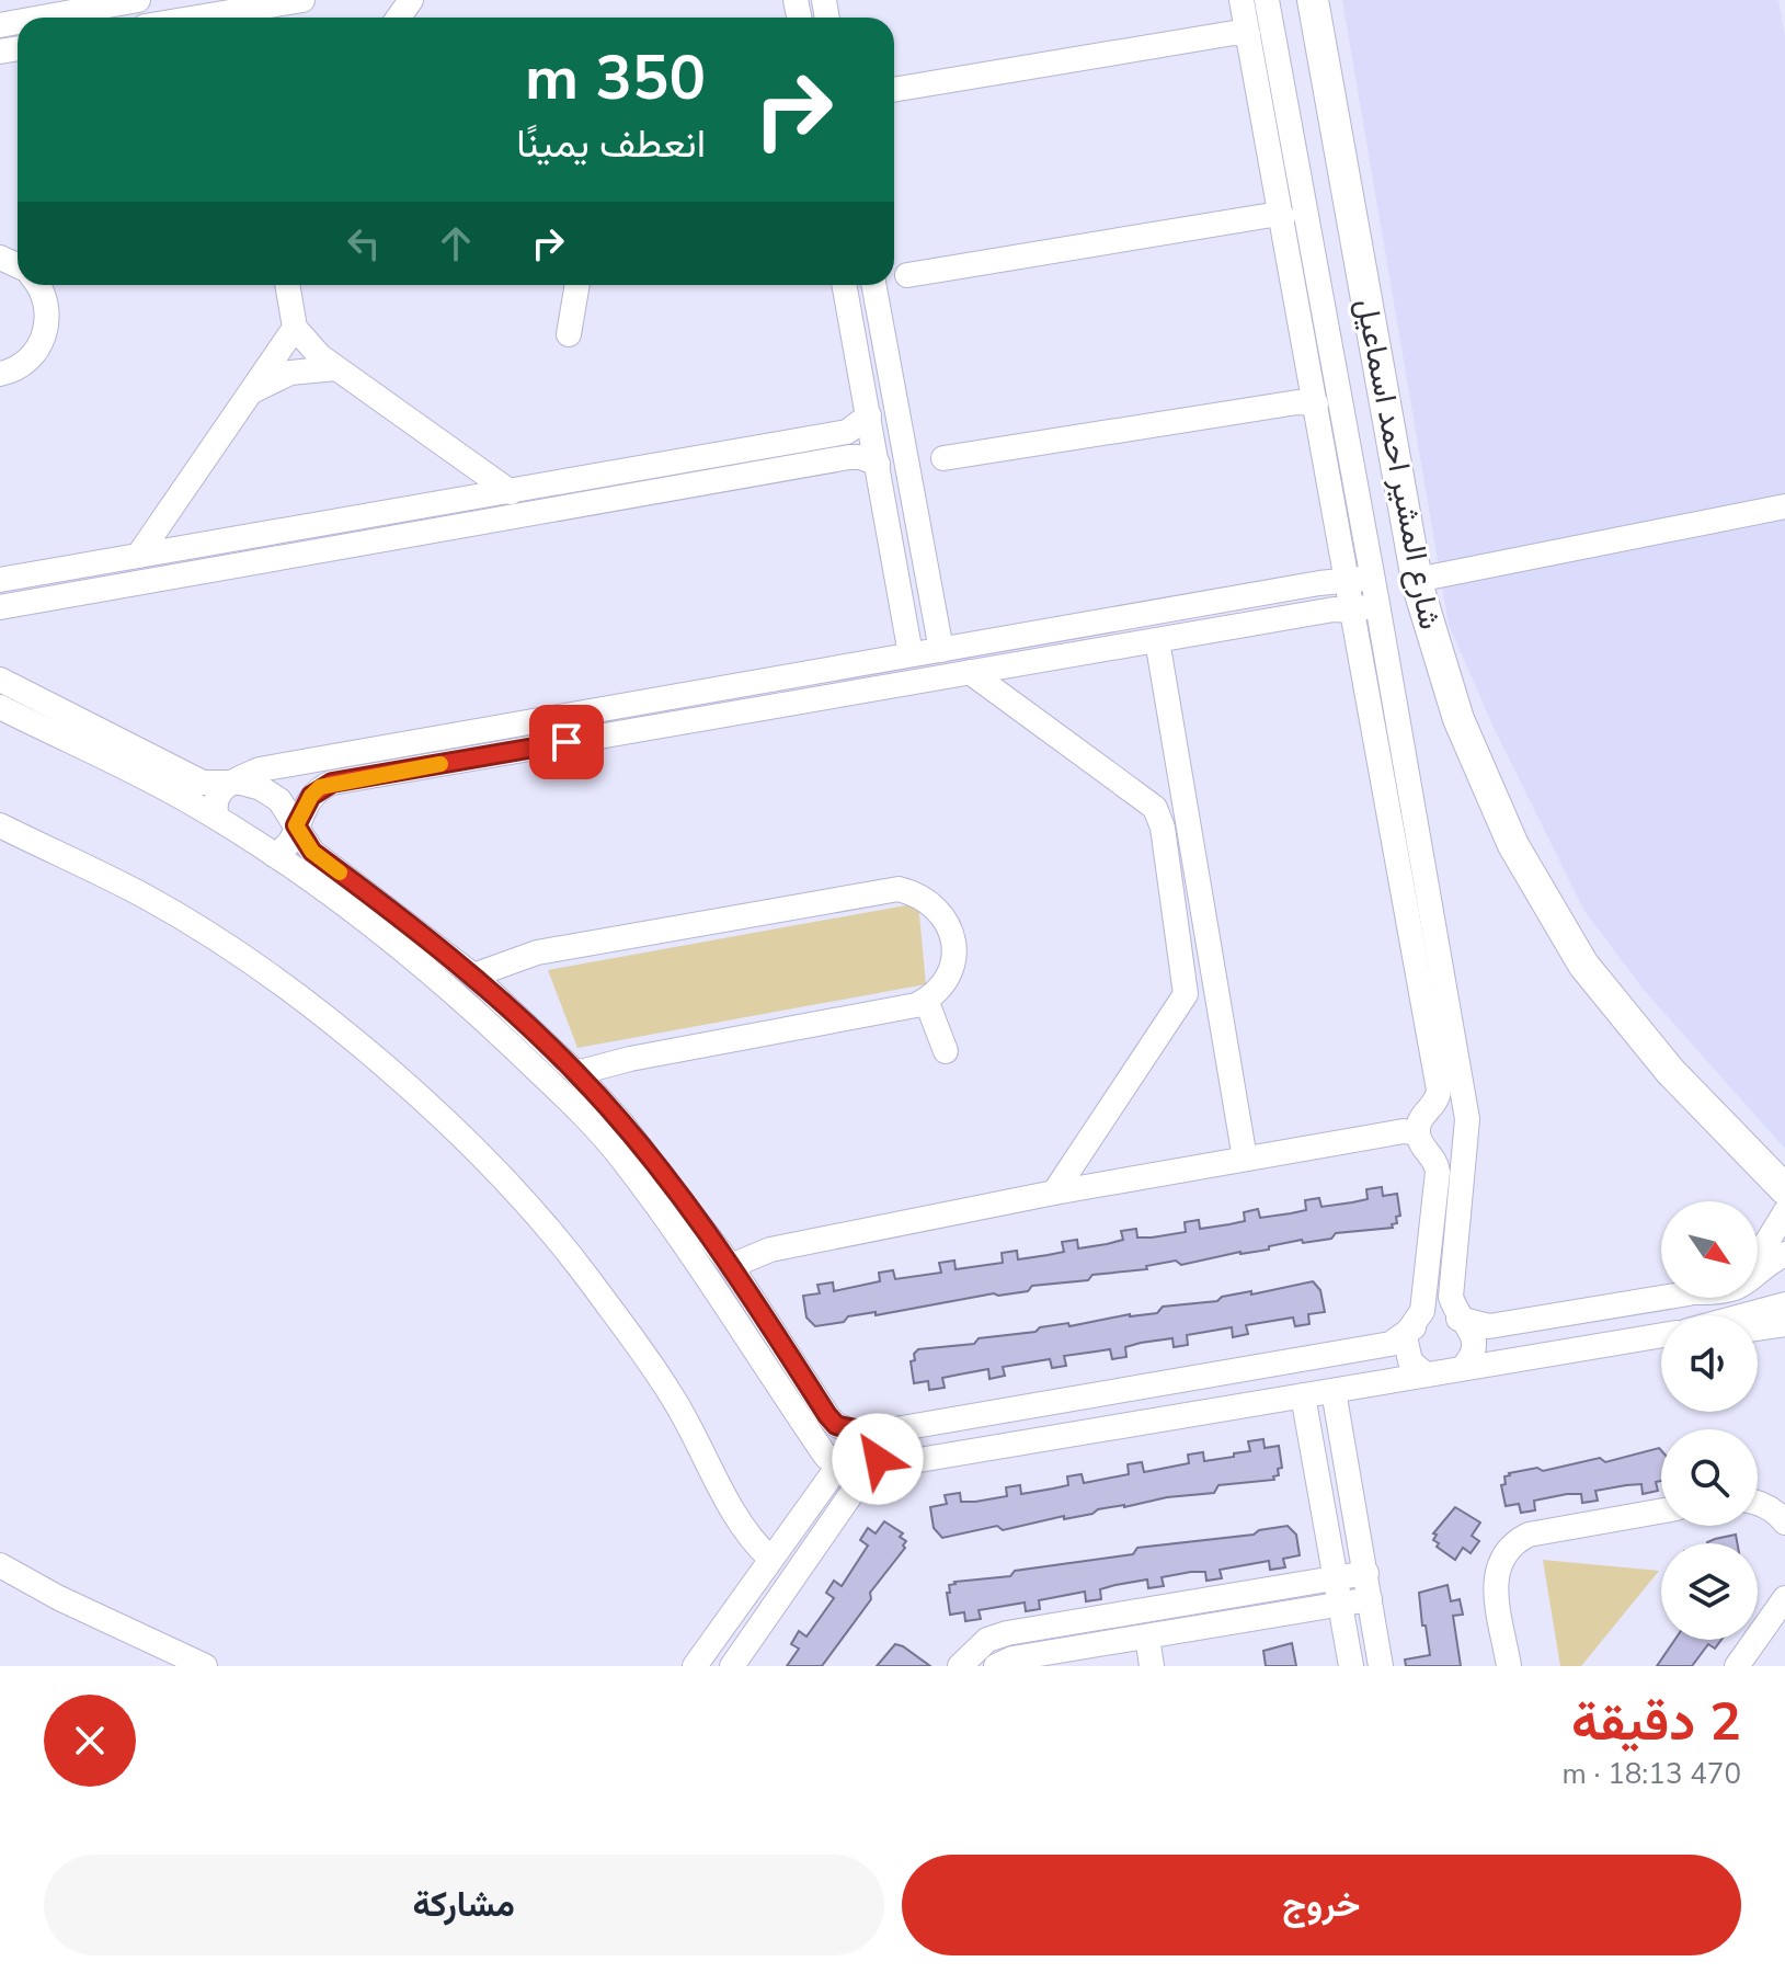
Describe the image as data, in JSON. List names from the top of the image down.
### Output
{
  "streets": {
    "main road": ["شارع المشير احمد اسماعيل"]
  },
  "north": "bottom right",
  "page": {
    "turn": ["350 m", "انعطف يمينًا"],
    "heading": ["2 دقيقة", "470 m · 18:13"],
    "buttons": ["خروج", "مشاركة"]
  }
}
